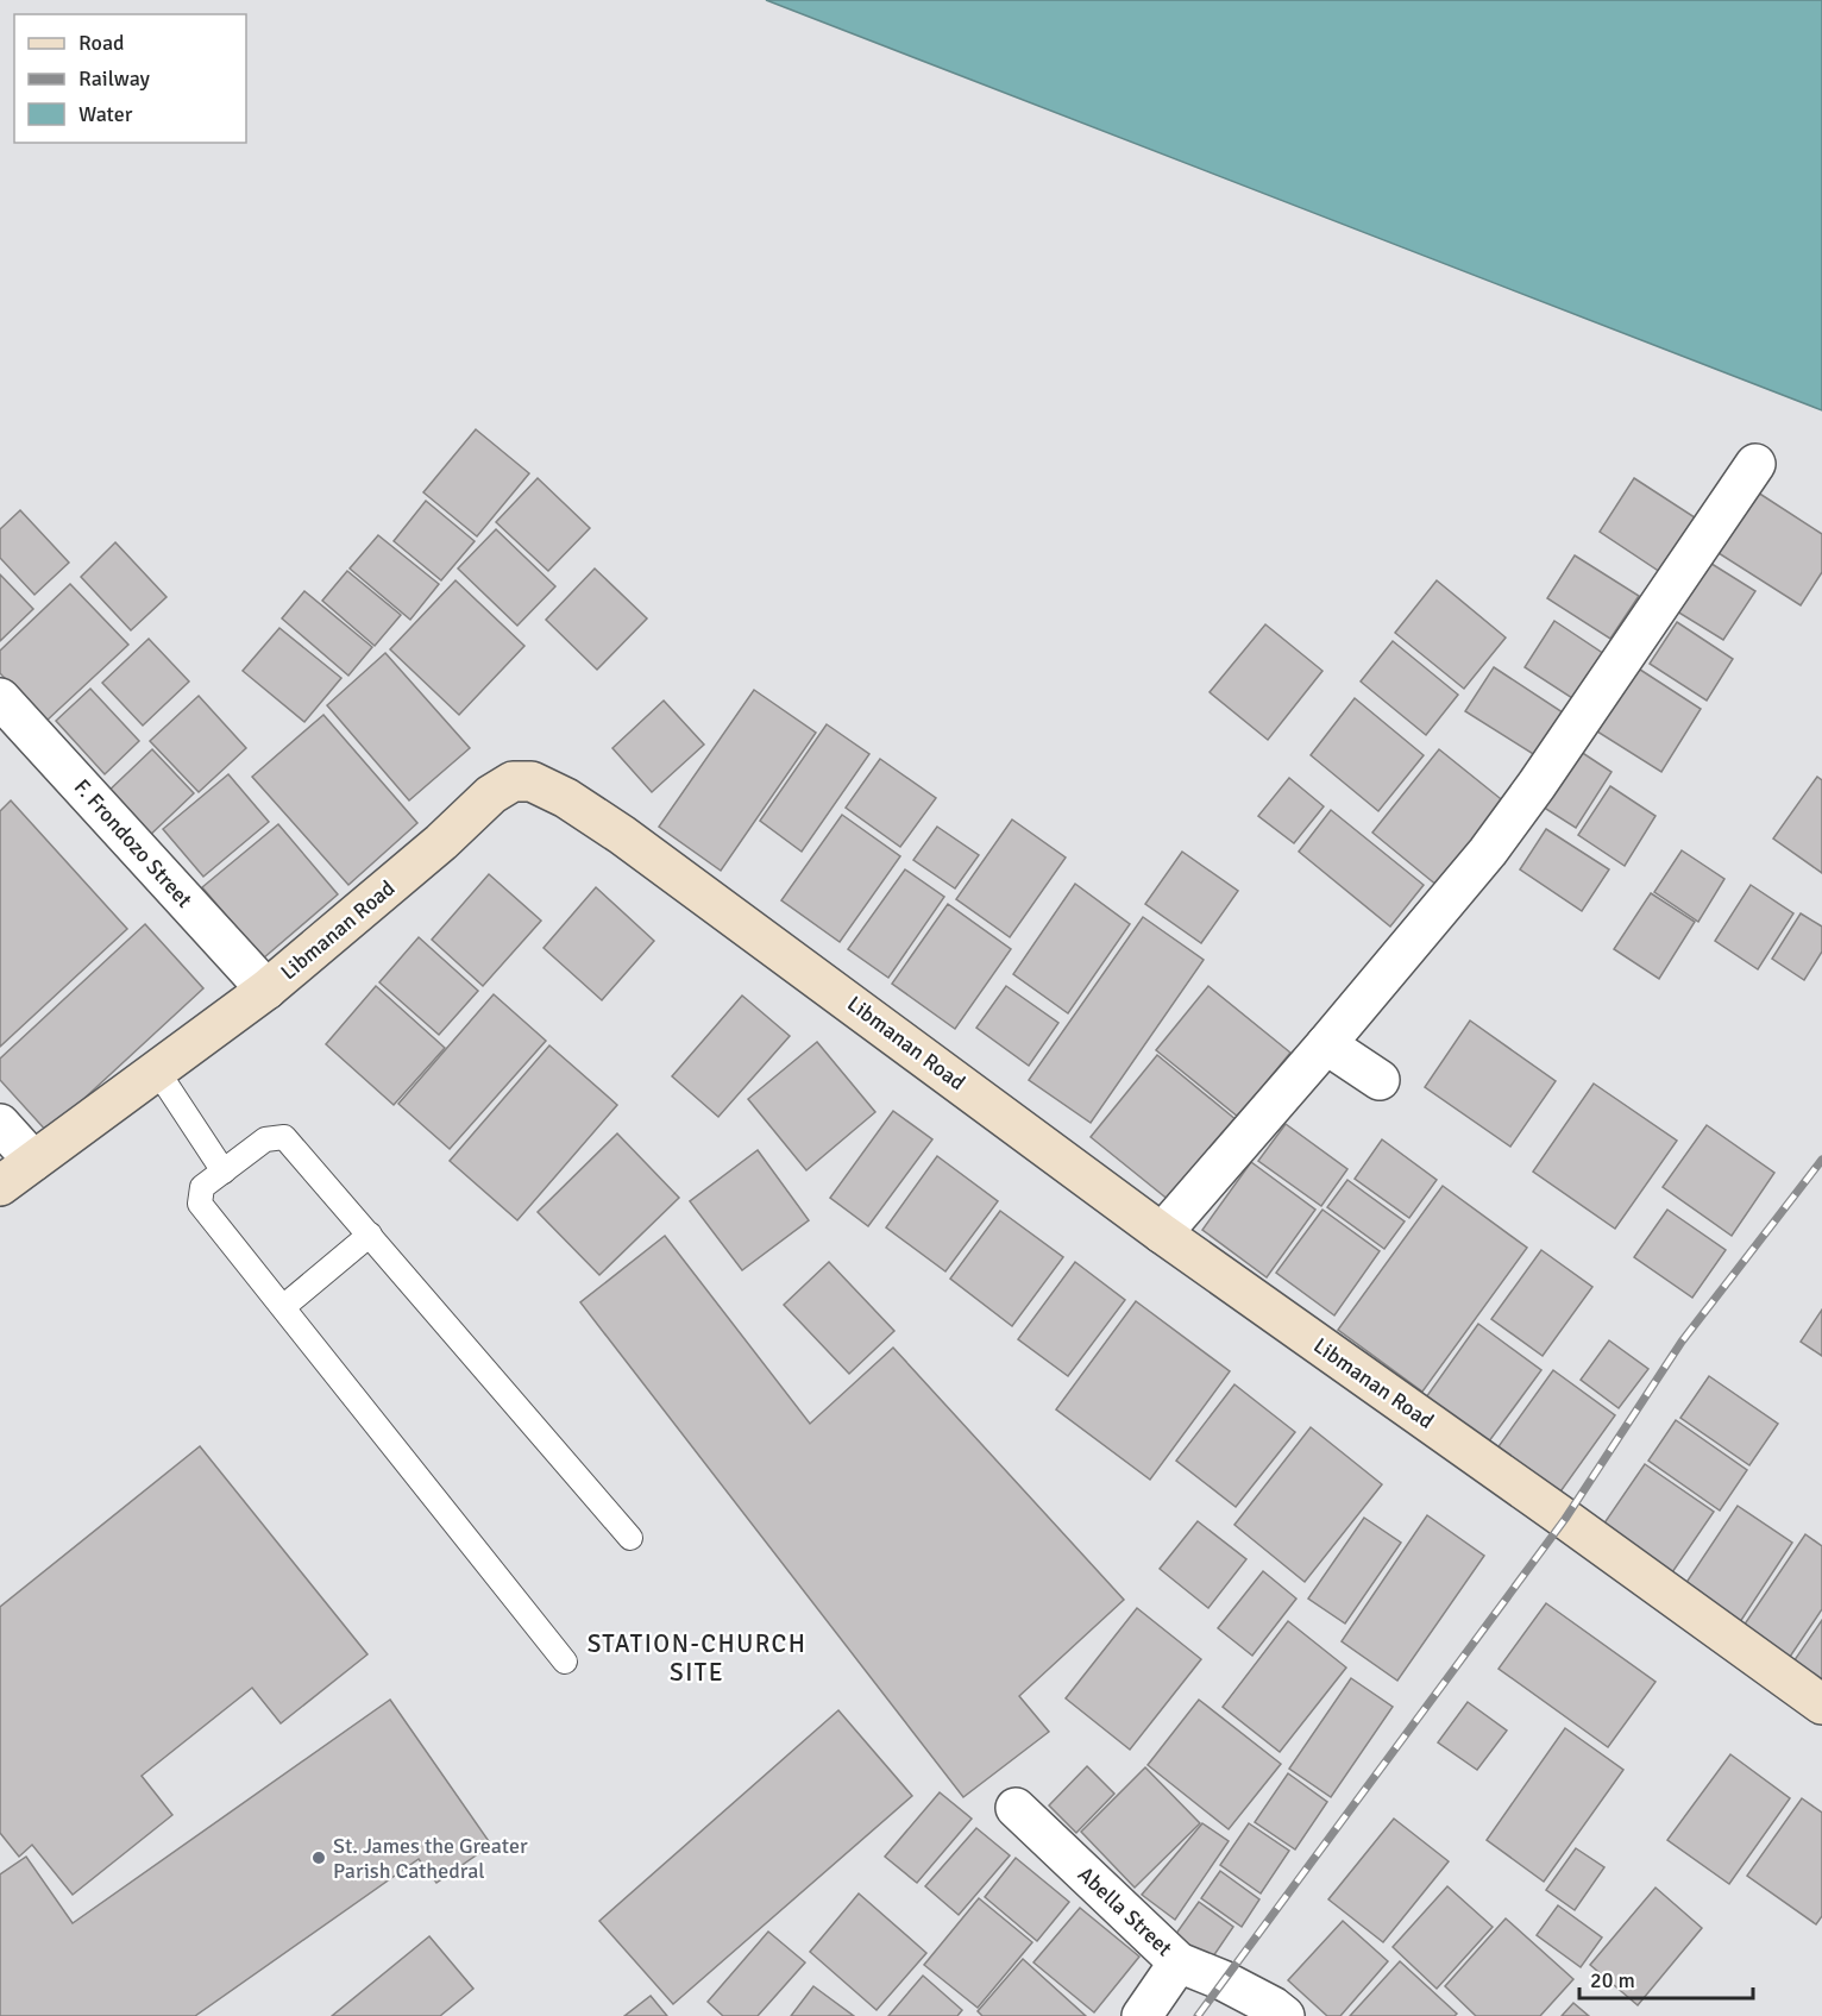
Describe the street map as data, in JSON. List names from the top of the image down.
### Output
{
  "streets": {
    "main road": ["Libmanan Road"],
    "street": ["F. Frondozo Street", "Abella Street"]
  },
  "crossings": [
    ["F. Frondozo Street", "Libmanan Road"]
  ],
  "districts": ["STATION-CHURCH SITE"],
  "places": ["St. James the Greater Parish Cathedral"],
  "legend": ["Road", "Railway", "Water"],
  "scale_bar": "20 m"
}
